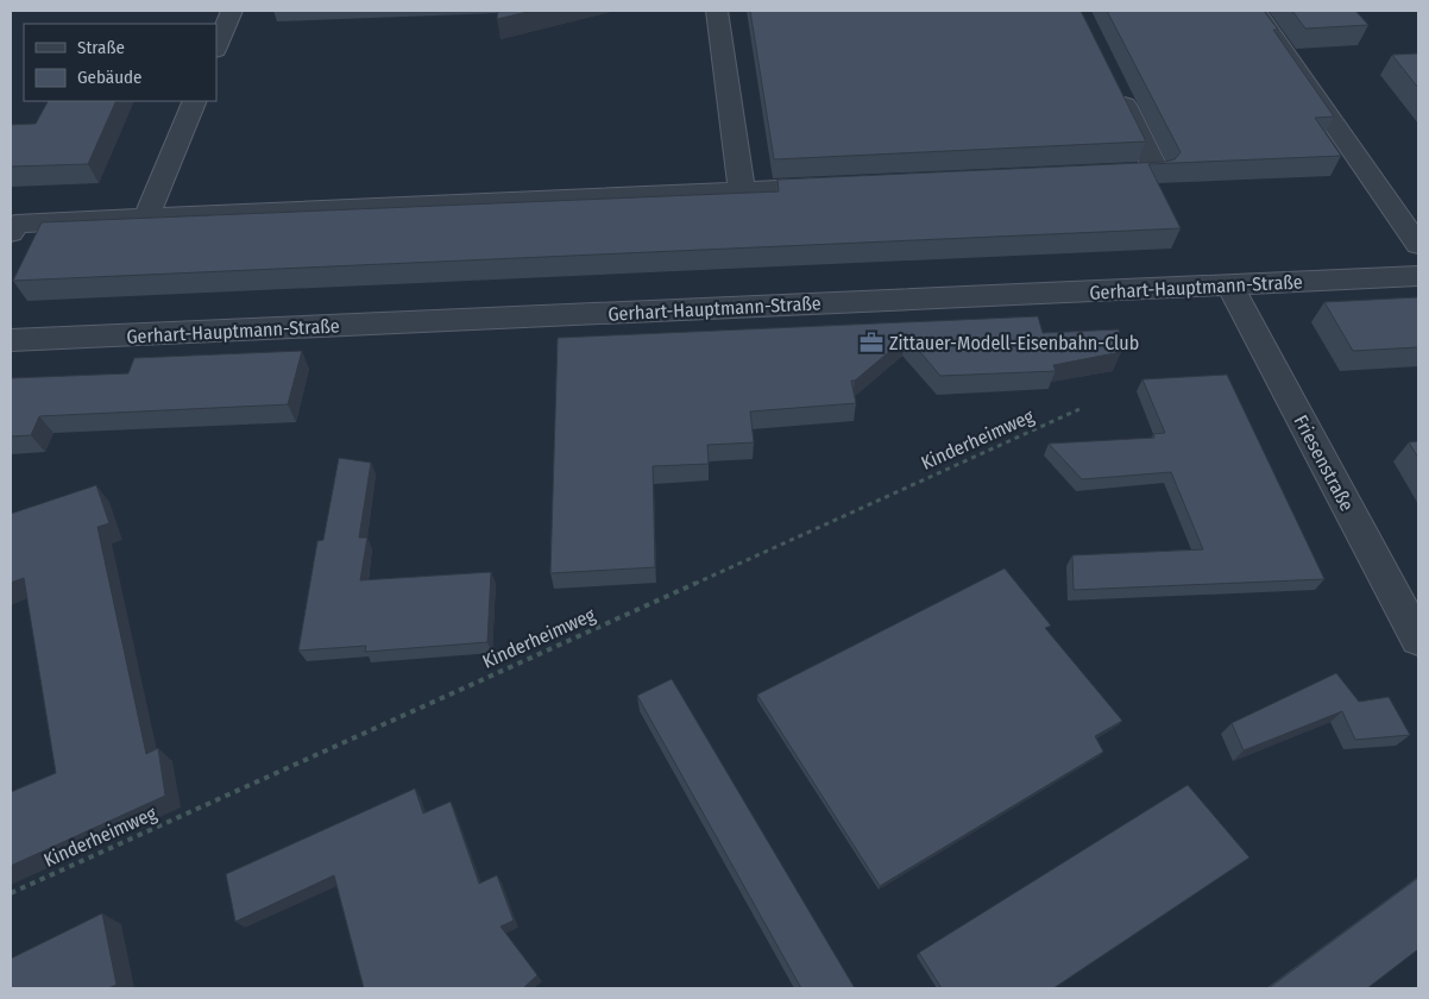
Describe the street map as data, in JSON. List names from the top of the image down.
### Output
{
  "streets": {
    "street": ["Gerhart-Hauptmann-Straße", "Friesenstraße"],
    "path": ["Kinderheimweg"]
  },
  "crossings": [
    ["Gerhart-Hauptmann-Straße", "Friesenstraße"]
  ],
  "places": {
    "office": ["Zittauer-Modell-Eisenbahn-Club"]
  },
  "legend": ["Straße", "Gebäude"]
}
